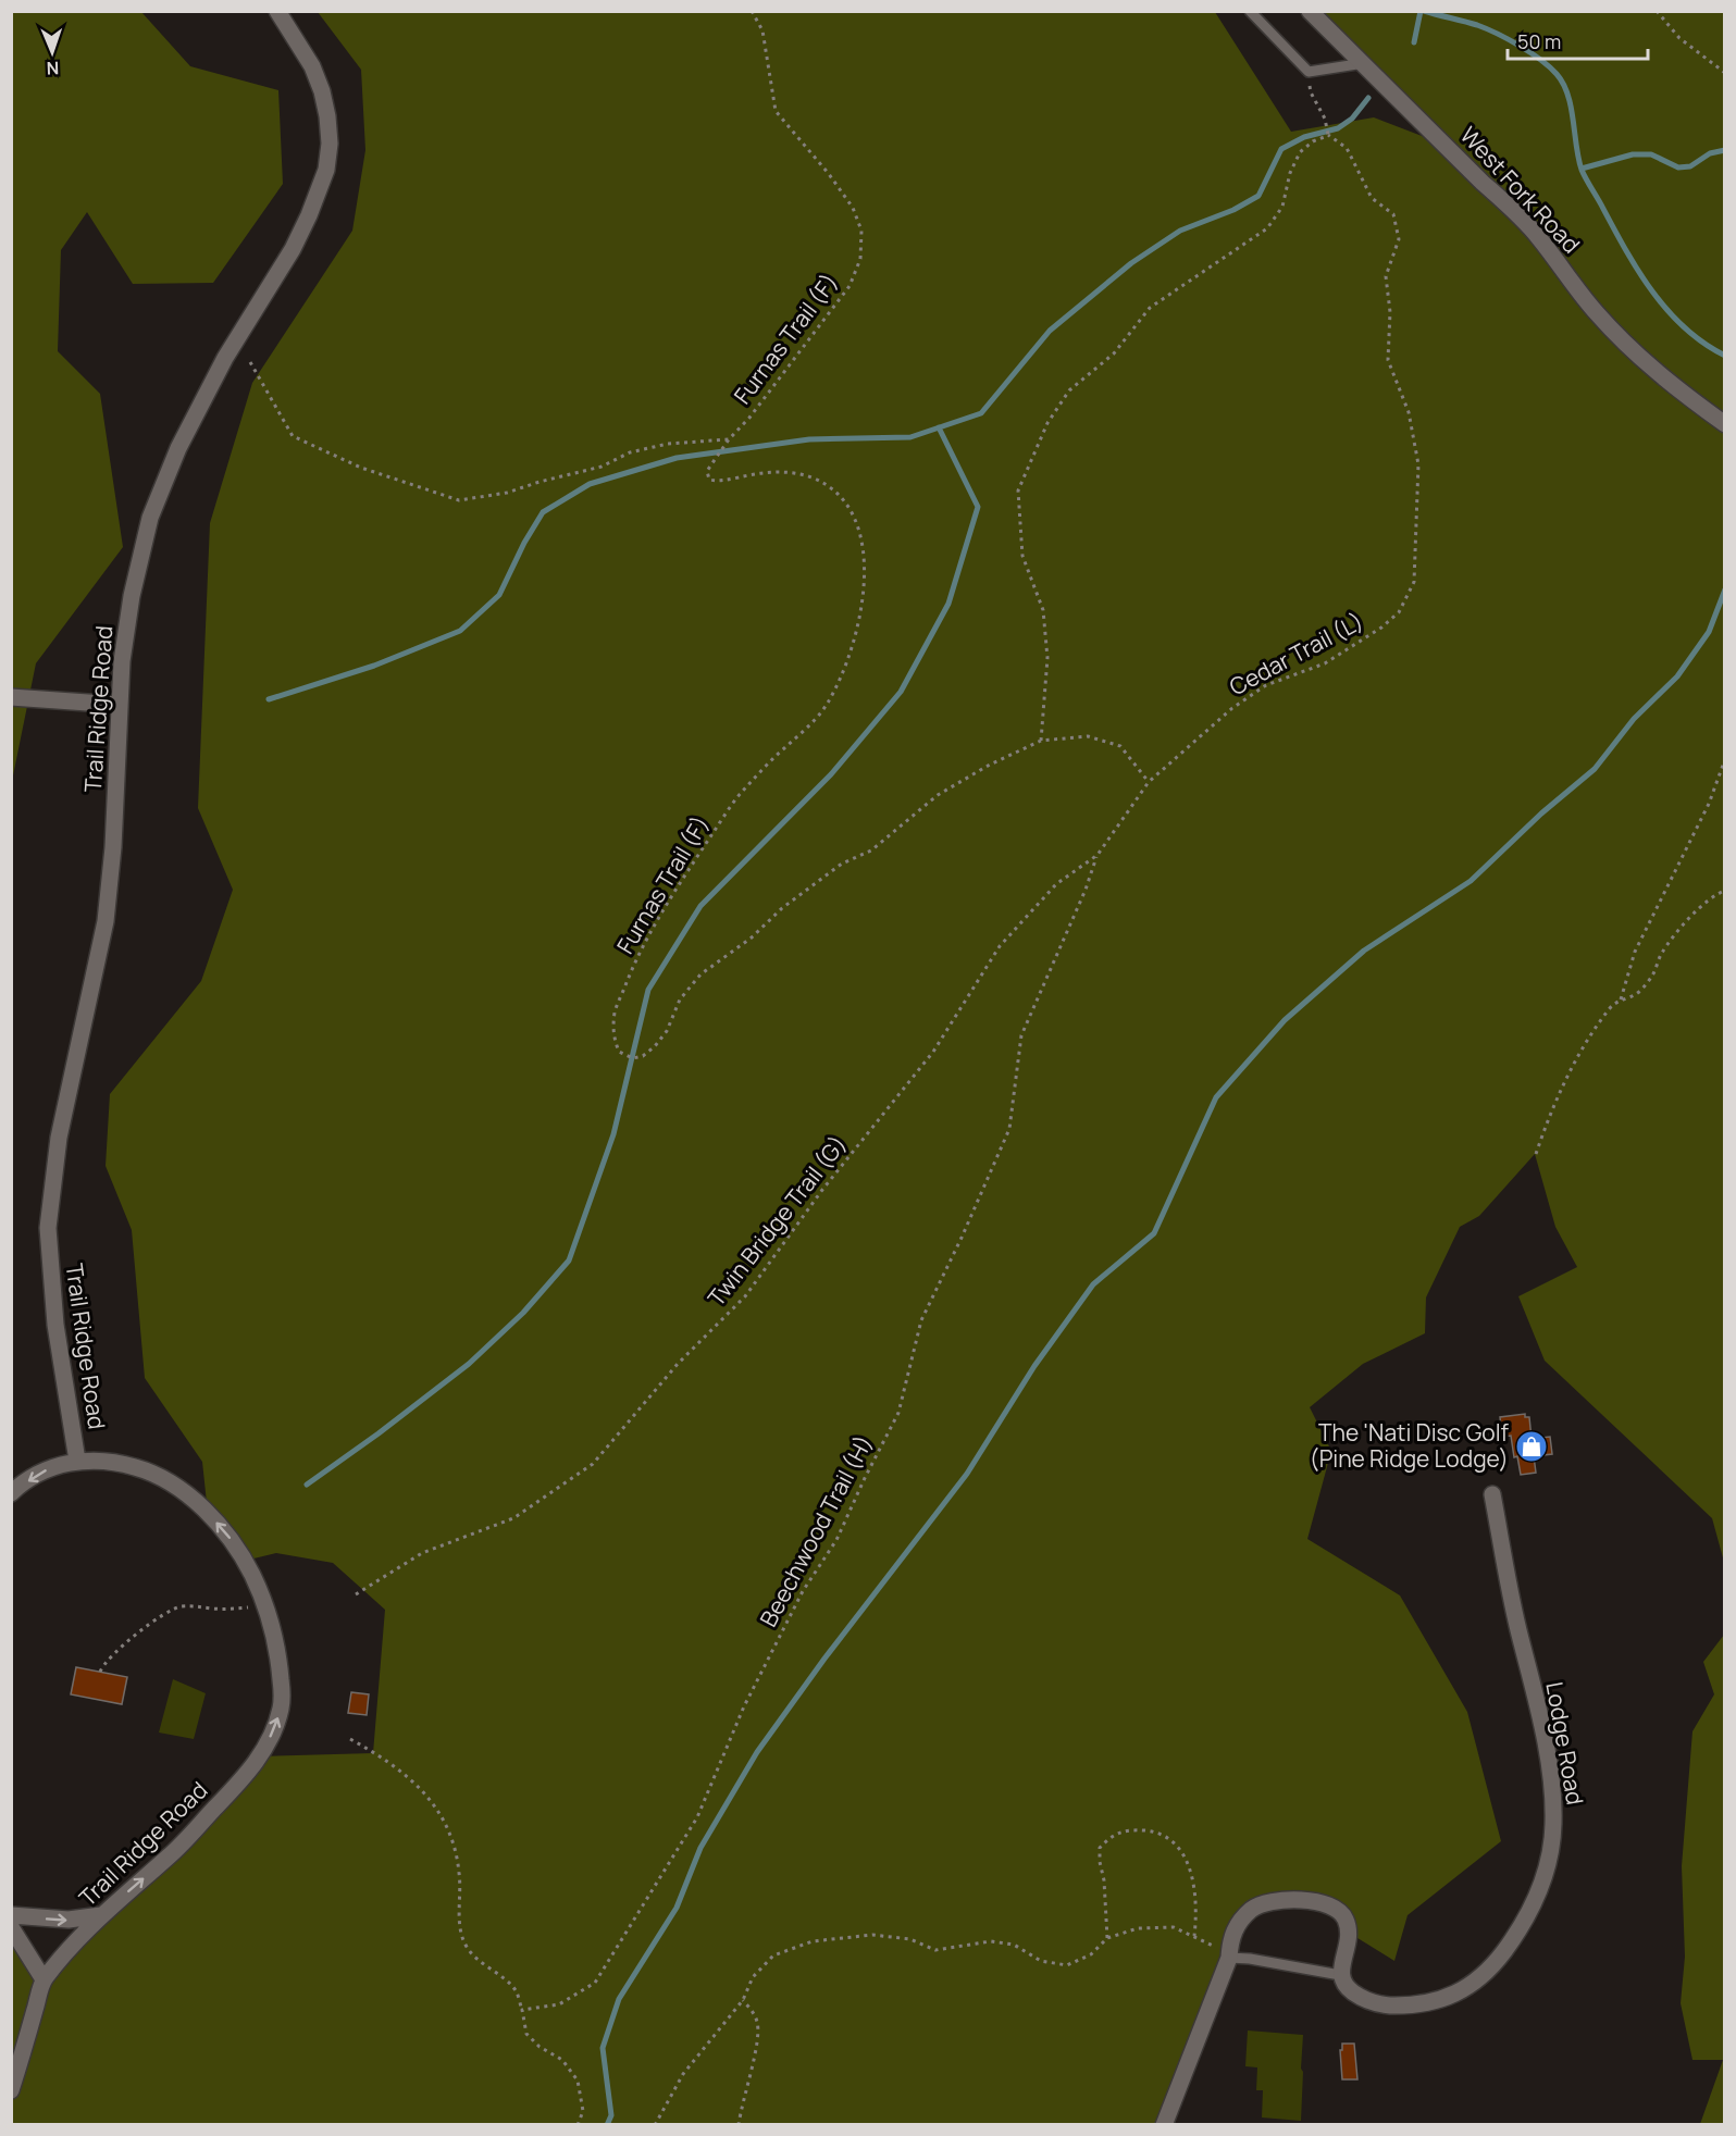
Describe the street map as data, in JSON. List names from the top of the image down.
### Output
{
  "streets": {
    "street": ["West Fork Road", "Trail Ridge Road", "Lodge Road"],
    "path": [
      "Furnas Trail (F)",
      "Cedar Trail (L)",
      "Twin Bridge Trail (G)",
      "Beechwood Trail (H)"
    ]
  },
  "crossings": [
    ["Furnas Trail (F)", "Cedar Trail (L)"],
    ["Furnas Trail (F)", "Twin Bridge Trail (G)"],
    ["Cedar Trail (L)", "Twin Bridge Trail (G)"],
    ["Twin Bridge Trail (G)", "Beechwood Trail (H)"]
  ],
  "places": {
    "shop": ["The 'Nati Disc Golf (Pine Ridge Lodge)"]
  },
  "scale_bar": "50 m",
  "north": "bottom"
}
